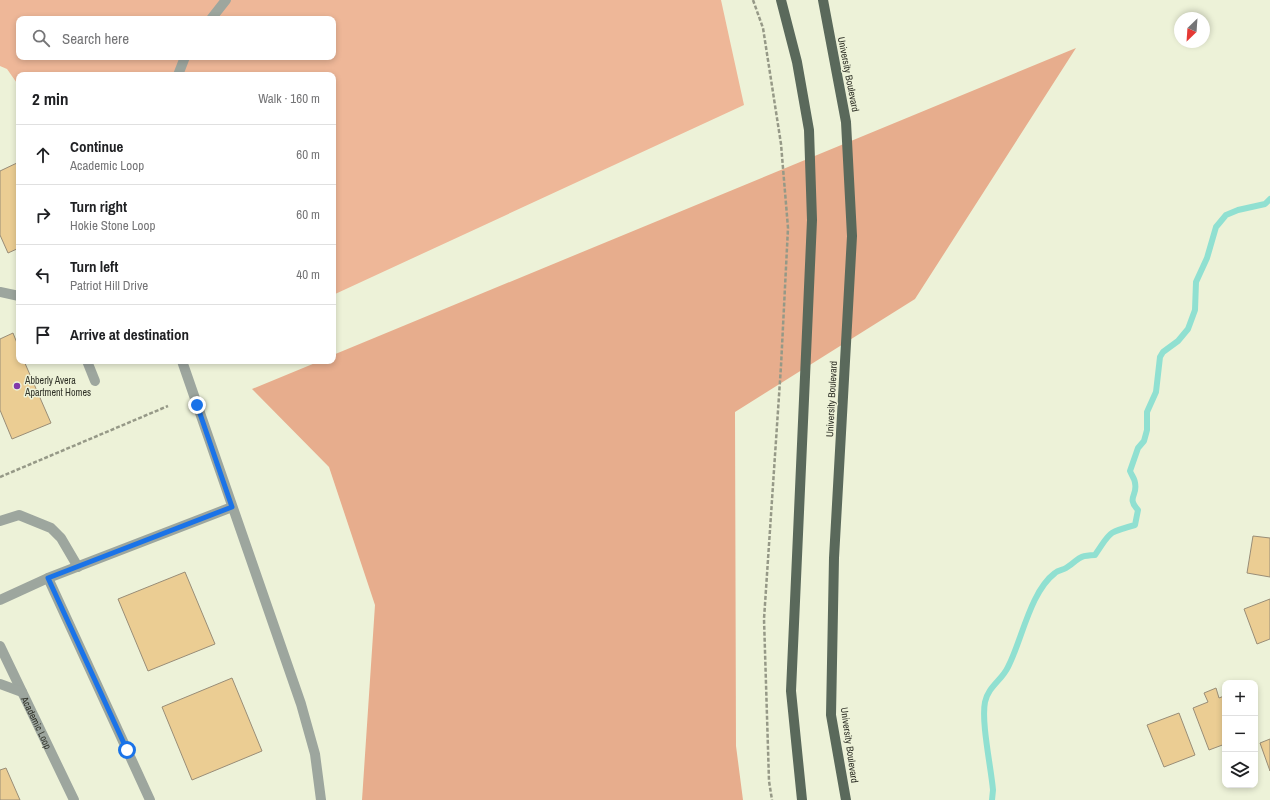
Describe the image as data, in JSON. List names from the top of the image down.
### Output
{
  "streets": {
    "main road": ["University Boulevard"],
    "street": ["Academic Loop"]
  },
  "places": ["Abberly Avera Apartment Homes"],
  "north": "bottom left",
  "page": {
    "search": "Search here",
    "heading": ["2 min", "Walk · 160 m"],
    "list": [
      ["Continue", "Academic Loop", "60 m"],
      ["Turn right", "Hokie Stone Loop", "60 m"],
      ["Turn left", "Patriot Hill Drive", "40 m"],
      "Arrive at destination"
    ],
    "map_buttons": ["+", "−"]
  }
}
